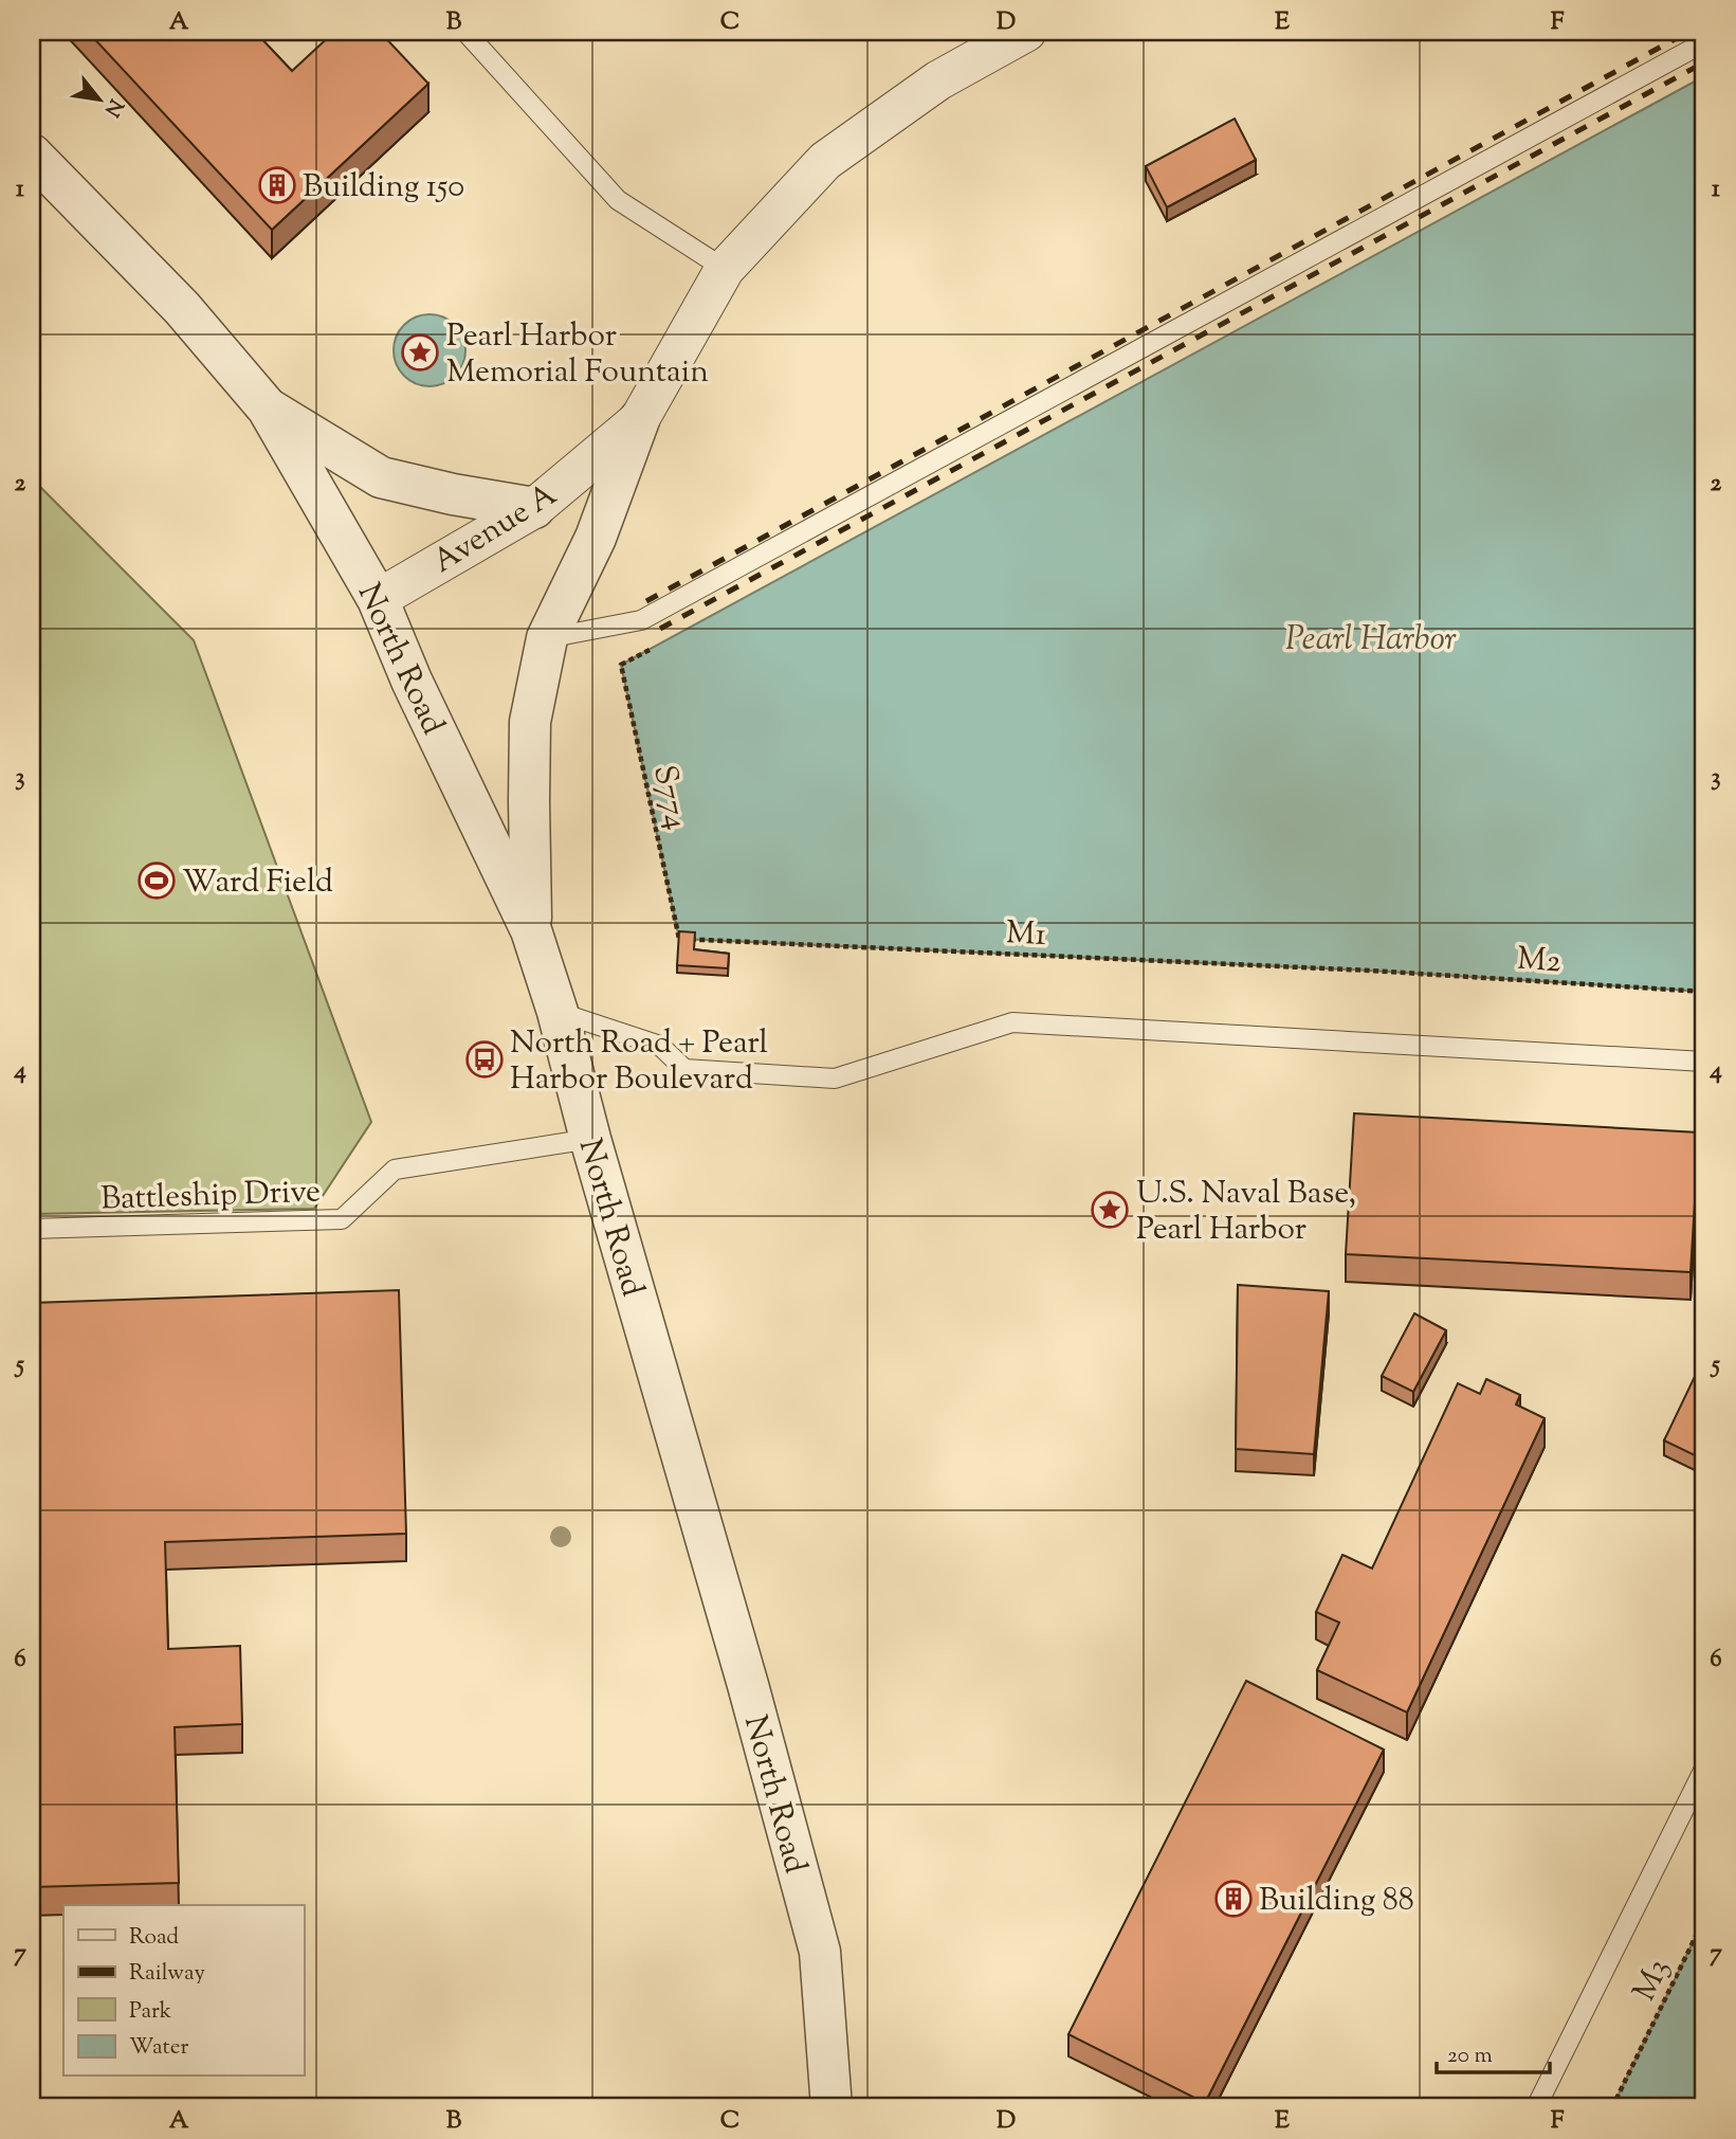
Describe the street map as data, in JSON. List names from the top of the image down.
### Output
{
  "streets": {
    "street": ["Avenue A", "North Road"],
    "lane": ["Battleship Drive"],
    "path": [
      "S774",
      "M1",
      "M2",
      "M3"
    ]
  },
  "crossings": [
    ["Avenue A", "North Road"],
    ["North Road", "Battleship Drive"],
    ["S774", "M1"],
    ["M1", "M2"]
  ],
  "water": ["Pearl Harbor"],
  "places": {
    "building": ["Building 150", "Building 88"],
    "place": ["Pearl Harbor Memorial Fountain", "U.S. Naval Base, Pearl Harbor"],
    "sports": ["Ward Field"],
    "bus stop": ["North Road + Pearl Harbor Boulevard"]
  },
  "legend": [
    "Road",
    "Railway",
    "Park",
    "Water"
  ],
  "scale_bar": "20 m",
  "north": "bottom right",
  "grid": {
    "columns": [
      "A",
      "B",
      "C",
      "D",
      "E",
      "F"
    ],
    "rows": [
      "1",
      "2",
      "3",
      "4",
      "5",
      "6",
      "7"
    ]
  }
}
